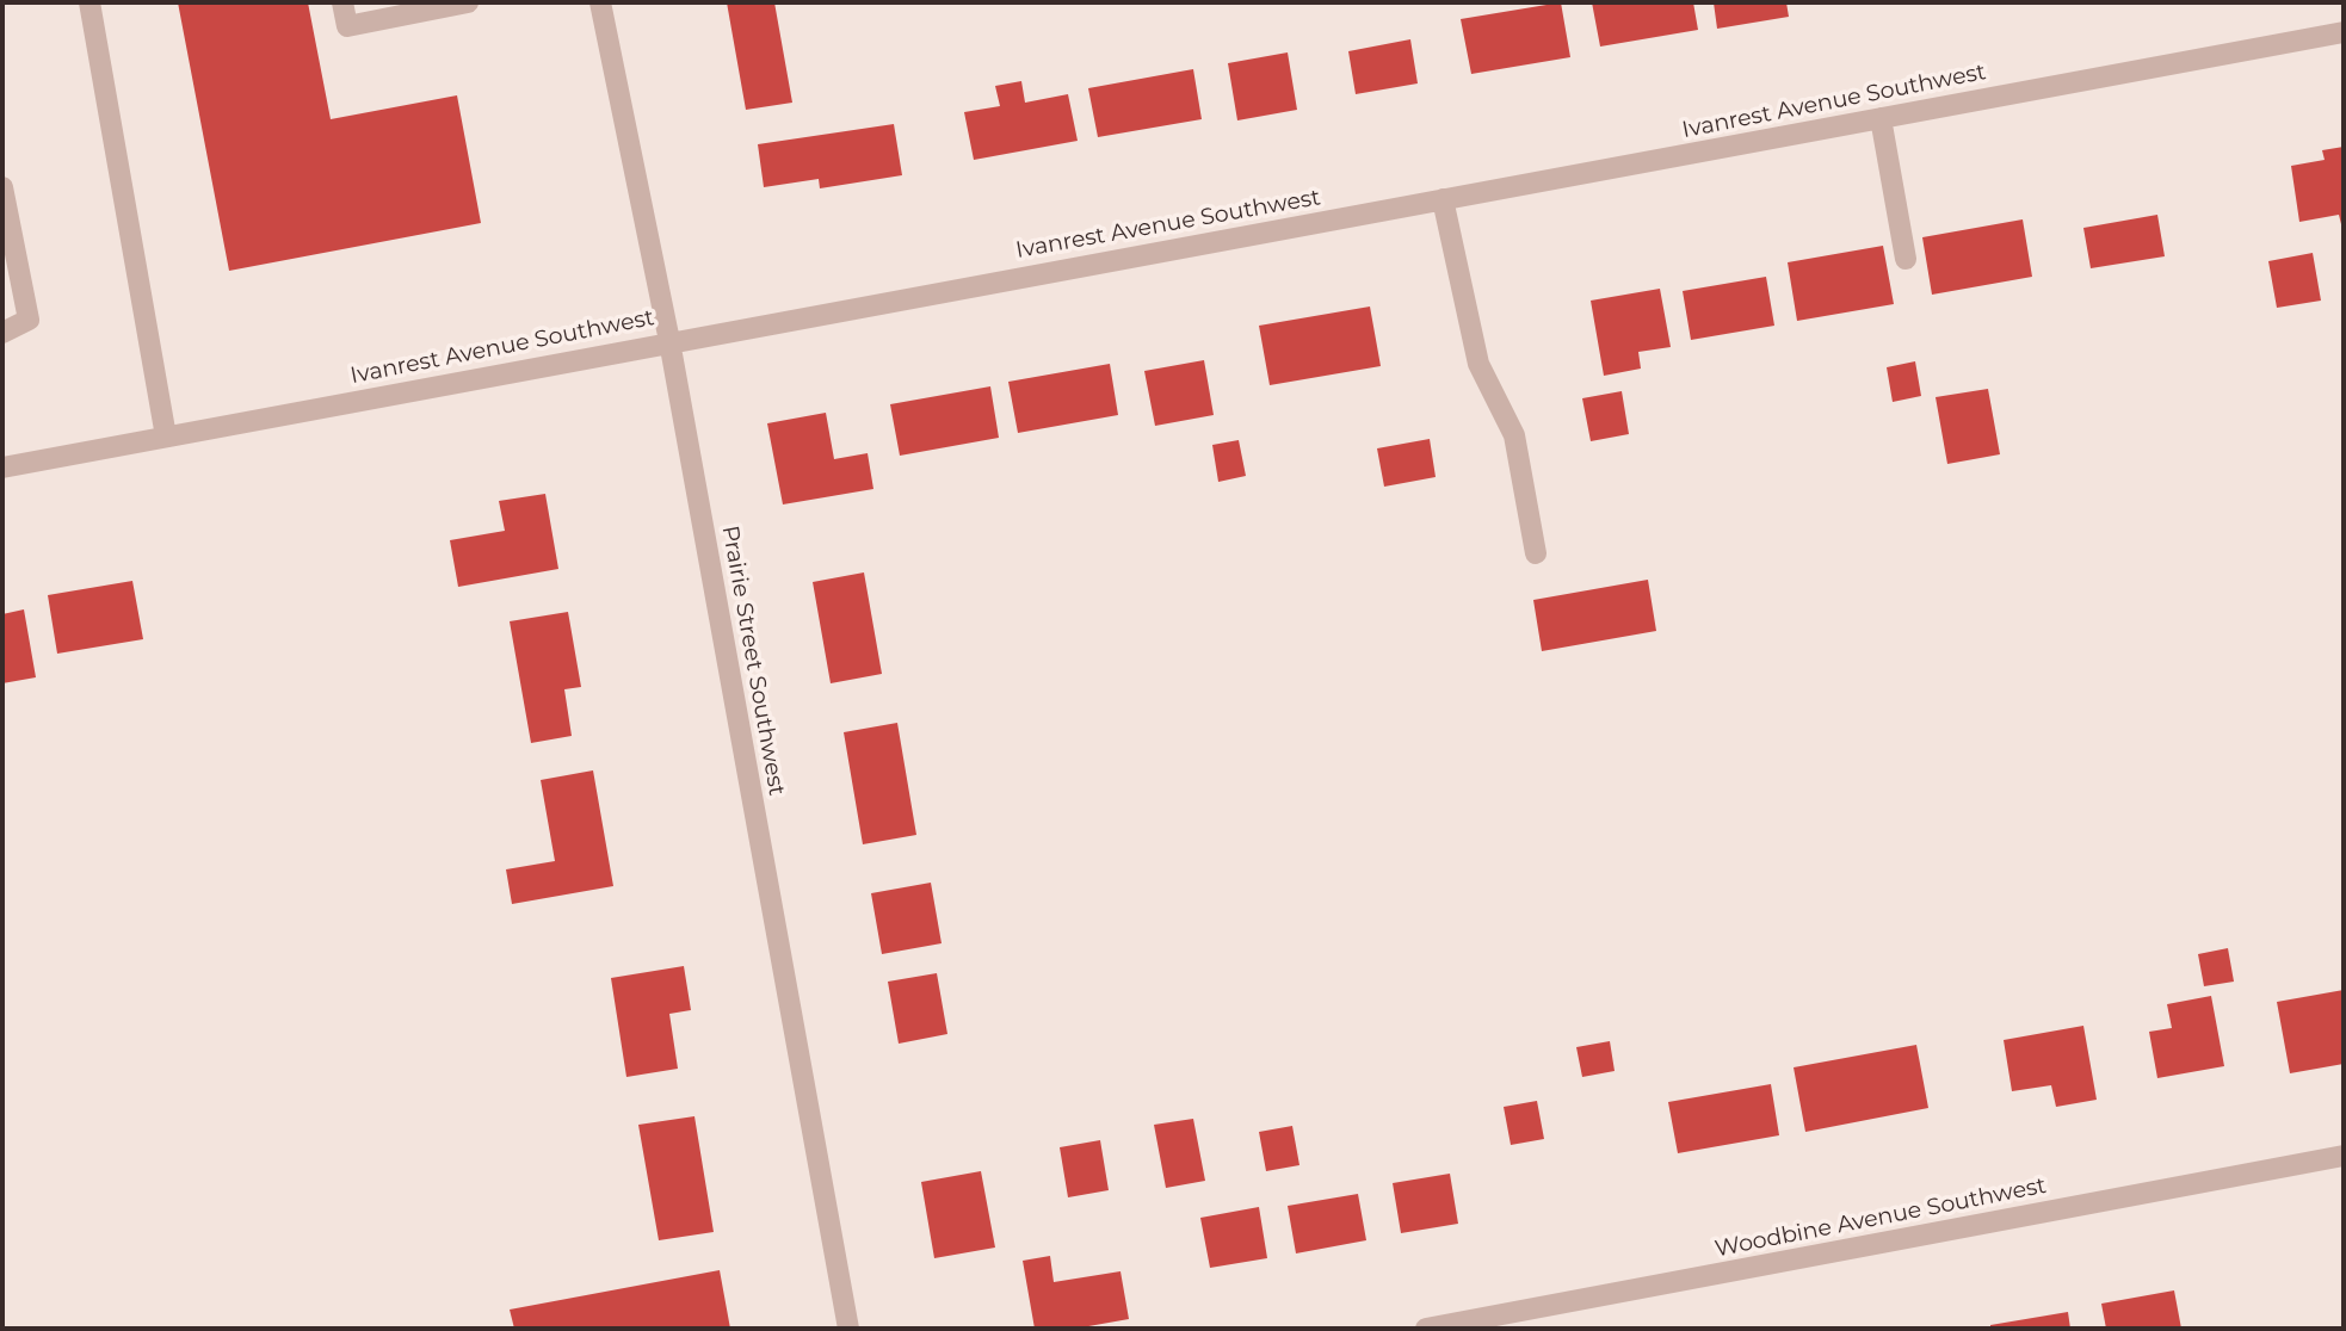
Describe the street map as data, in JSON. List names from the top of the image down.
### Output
{
  "streets": {
    "street": ["Ivanrest Avenue Southwest", "Prairie Street Southwest", "Woodbine Avenue Southwest"]
  },
  "crossings": [
    ["Ivanrest Avenue Southwest", "Prairie Street Southwest"]
  ]
}
